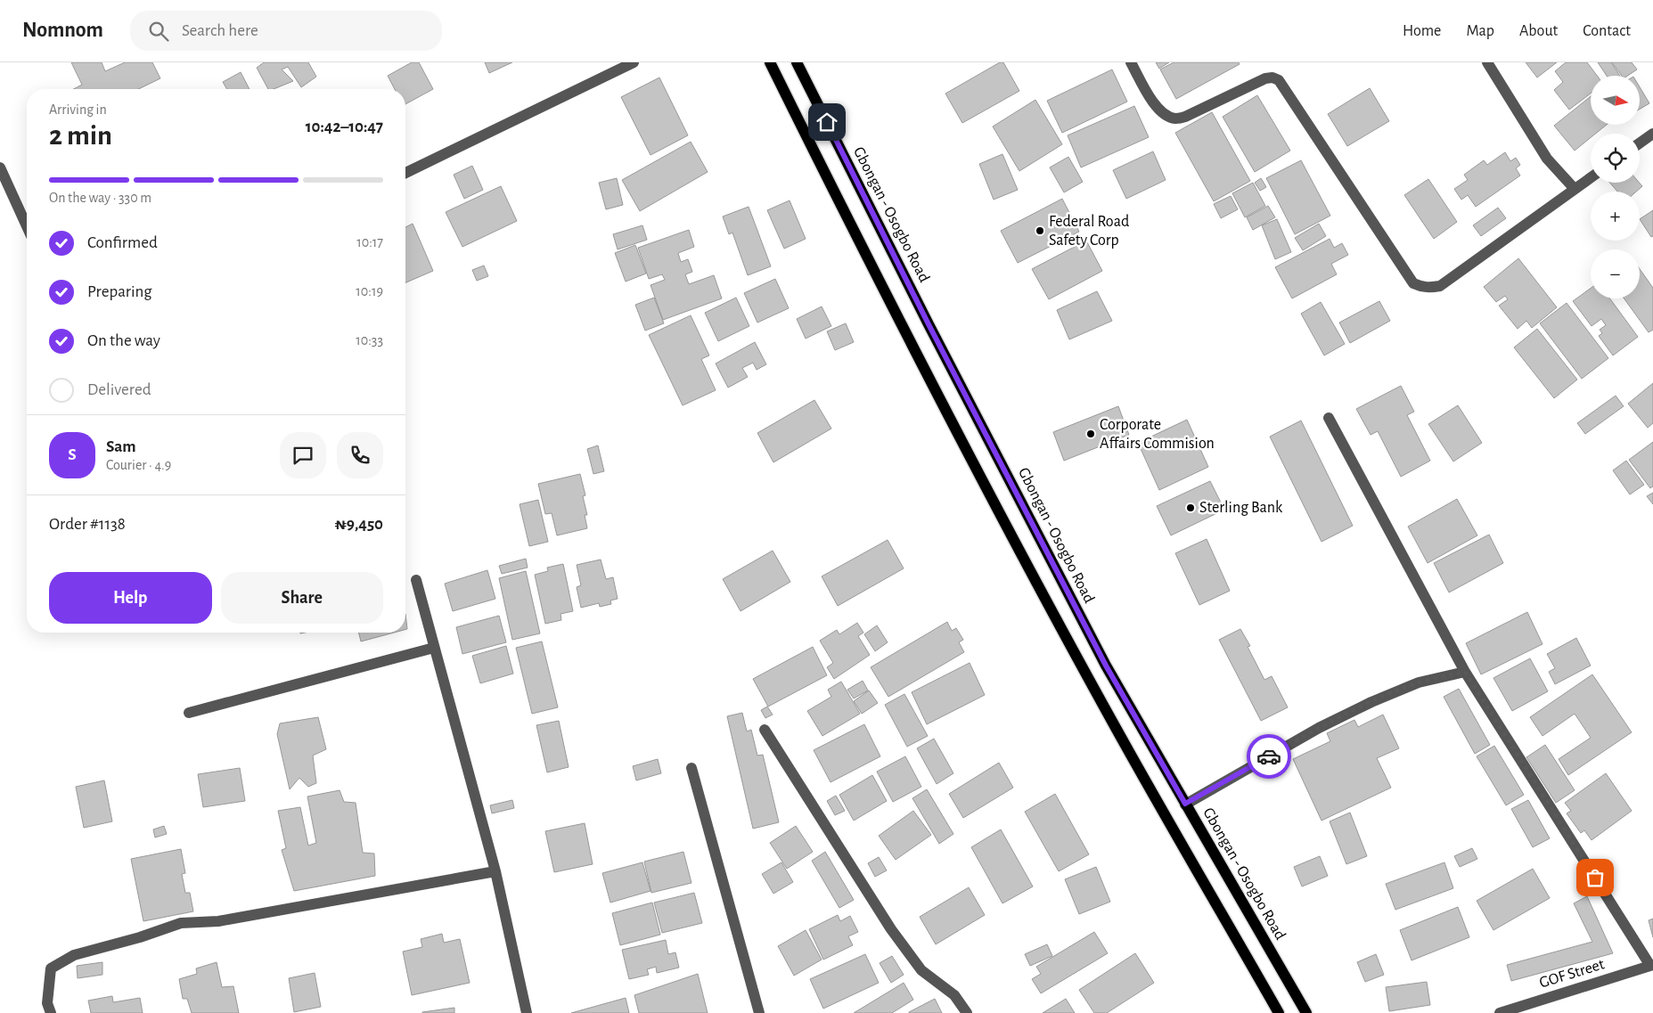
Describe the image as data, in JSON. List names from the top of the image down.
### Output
{
  "streets": {
    "main road": ["Gbongan - Osogbo Road"],
    "street": ["GOF Street"]
  },
  "places": ["Federal Road Safety Corp", "Corporate Affairs Commision", "Sterling Bank"],
  "north": "right",
  "page": {
    "header": "Nomnom",
    "search": "Search here",
    "nav": [
      "Home",
      "Map",
      "About",
      "Contact"
    ],
    "map_buttons": ["+", "−"],
    "heading": ["2 min", "Arriving in", "10:42–10:47"],
    "panel": [
      "Sam",
      "Courier · 4.9",
      "Order #1138",
      "₦9,450"
    ],
    "bar": "On the way · 330 m",
    "list": [
      ["Confirmed", "10:17"],
      ["Preparing", "10:19"],
      ["On the way", "10:33"],
      "Delivered"
    ],
    "round": "S",
    "buttons": ["Help", "Share"]
  }
}
